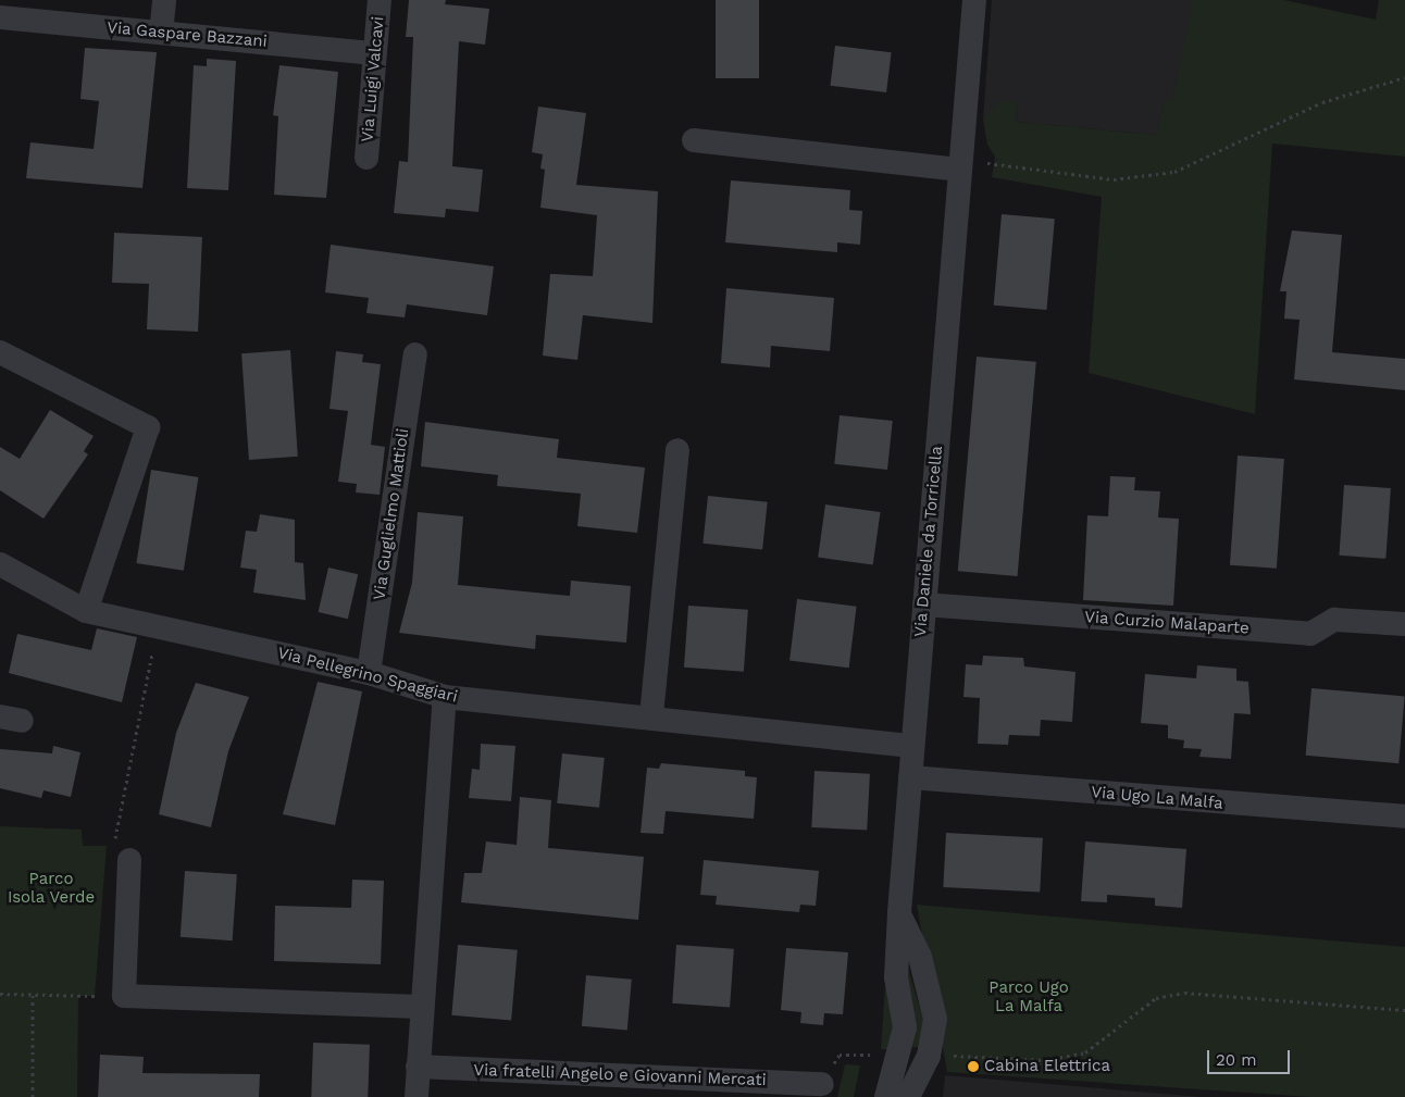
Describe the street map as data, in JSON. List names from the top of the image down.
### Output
{
  "streets": {
    "street": [
      "Via Gaspare Bazzani",
      "Via Luigi Valcavi",
      "Via Guglielmo Mattioli",
      "Via Daniele da Torricella",
      "Via Curzio Malaparte",
      "Via Pellegrino Spaggiari",
      "Via Ugo La Malfa",
      "Via fratelli Angelo e Giovanni Mercati"
    ]
  },
  "crossings": [
    ["Via Gaspare Bazzani", "Via Luigi Valcavi"],
    ["Via Guglielmo Mattioli", "Via Pellegrino Spaggiari"],
    ["Via Daniele da Torricella", "Via Curzio Malaparte"],
    ["Via Daniele da Torricella", "Via Pellegrino Spaggiari"],
    ["Via Daniele da Torricella", "Via Ugo La Malfa"]
  ],
  "parks": ["Parco Isola Verde", "Parco Ugo La Malfa"],
  "places": ["Cabina Elettrica"],
  "scale_bar": "20 m"
}
